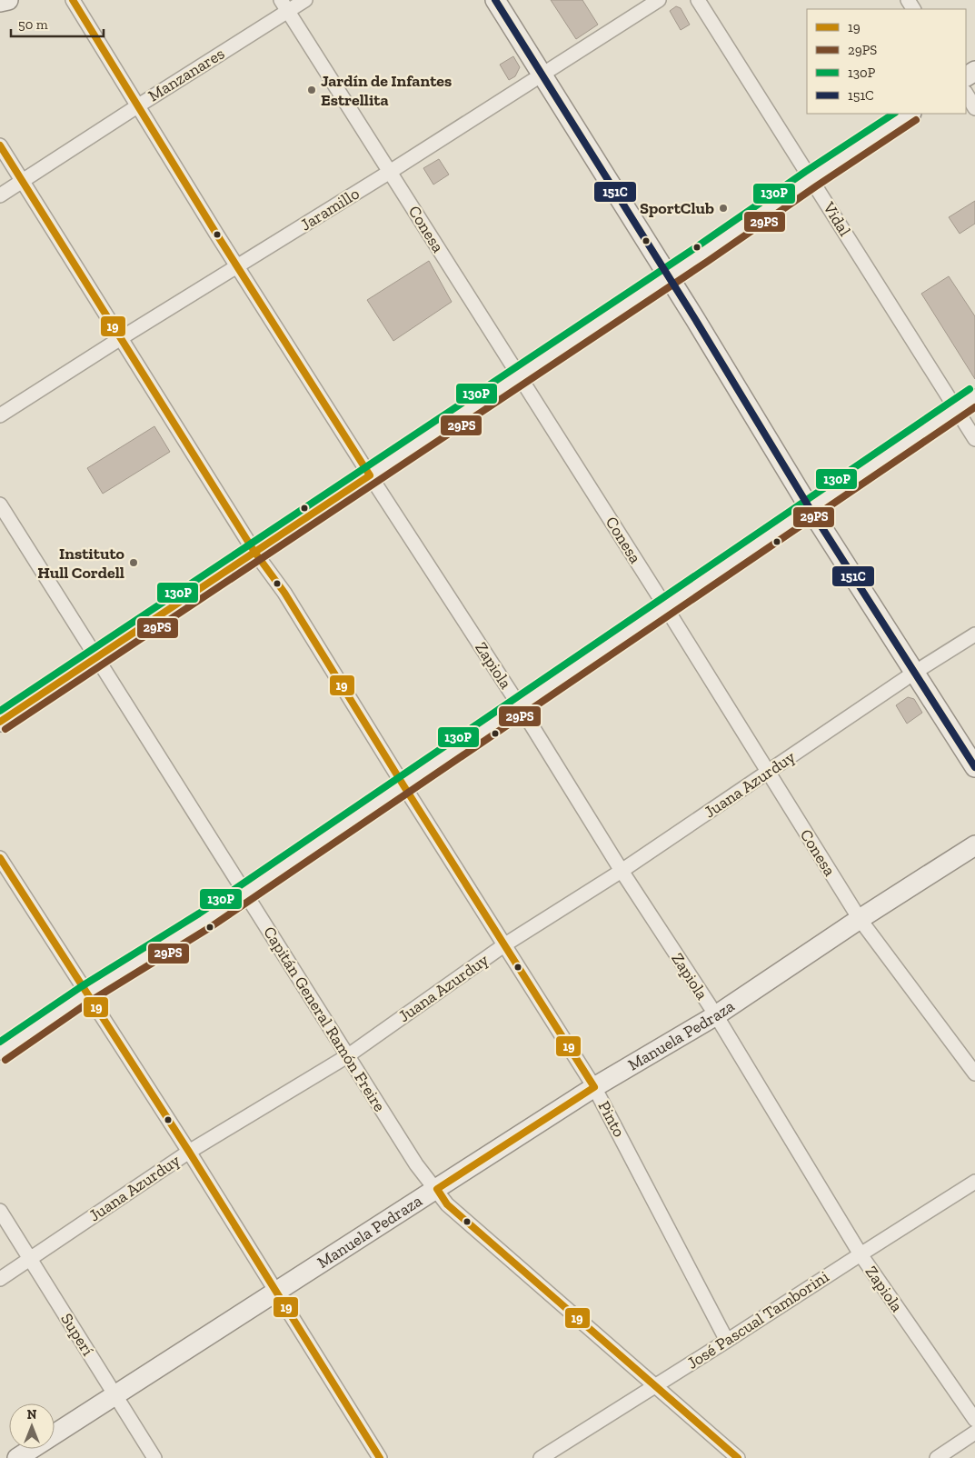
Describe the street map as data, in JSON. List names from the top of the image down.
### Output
{
  "streets": {
    "street": [
      "Manzanares",
      "Jaramillo",
      "Vidal",
      "Conesa",
      "Zapiola",
      "Juana Azurduy",
      "Capitán General Ramón Freire",
      "Manuela Pedraza",
      "Pinto",
      "José Pascual Tamborini",
      "Superí"
    ]
  },
  "crossings": [
    ["Manzanares", "Conesa"],
    ["Manzanares", "Zapiola"],
    ["Manzanares", "Pinto"],
    ["Jaramillo", "Conesa"],
    ["Jaramillo", "Zapiola"],
    ["Jaramillo", "Pinto"],
    ["Conesa", "Juana Azurduy"],
    ["Conesa", "Manuela Pedraza"],
    ["Zapiola", "Juana Azurduy"],
    ["Zapiola", "Manuela Pedraza"],
    ["Zapiola", "José Pascual Tamborini"],
    ["Juana Azurduy", "Capitán General Ramón Freire"],
    ["Juana Azurduy", "Pinto"],
    ["Juana Azurduy", "Superí"],
    ["Capitán General Ramón Freire", "Manuela Pedraza"],
    ["Capitán General Ramón Freire", "José Pascual Tamborini"],
    ["Manuela Pedraza", "Pinto"],
    ["Manuela Pedraza", "Superí"],
    ["Pinto", "José Pascual Tamborini"]
  ],
  "places": ["Jardín de Infantes Estrellita", "SportClub", "Instituto Hull Cordell"],
  "lines": [
    "transit line 19",
    "transit line 151C",
    "transit line 130P",
    "transit line 29PS"
  ],
  "legend": [
    "19",
    "29PS",
    "130P",
    "151C"
  ],
  "scale_bar": "50 m",
  "north": "top"
}
